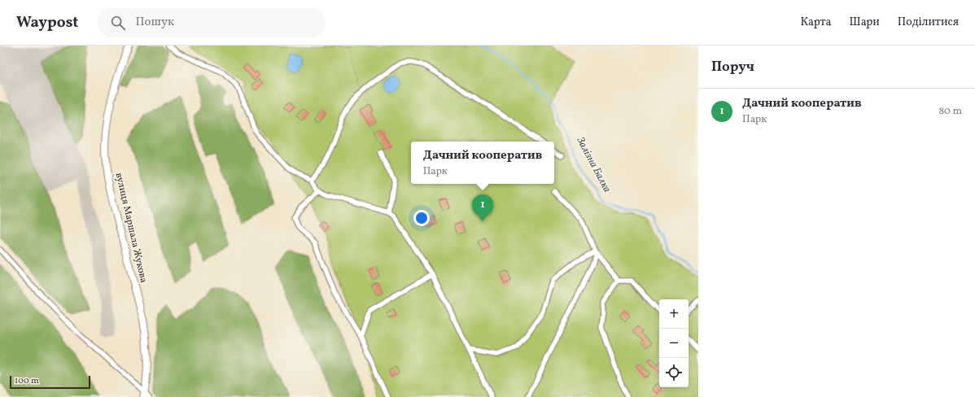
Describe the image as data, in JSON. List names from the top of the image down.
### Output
{
  "streets": {
    "main road": ["вулиця Маршала Жукова"]
  },
  "water": ["Залізна Балка"],
  "scale_bar": "100 m",
  "page": {
    "header": "Waypost",
    "search": "Пошук",
    "nav": ["Карта", "Шари", "Поділитися"],
    "heading": "Поруч",
    "list": [
      {
        "mark": "1",
        "name": "Дачний кооператив",
        "note": "Парк",
        "value": "80 m"
      }
    ],
    "popup": ["Дачний кооператив", "Парк"],
    "pins": "1",
    "map_buttons": ["+", "−"],
    "scale": "100 m"
  }
}
